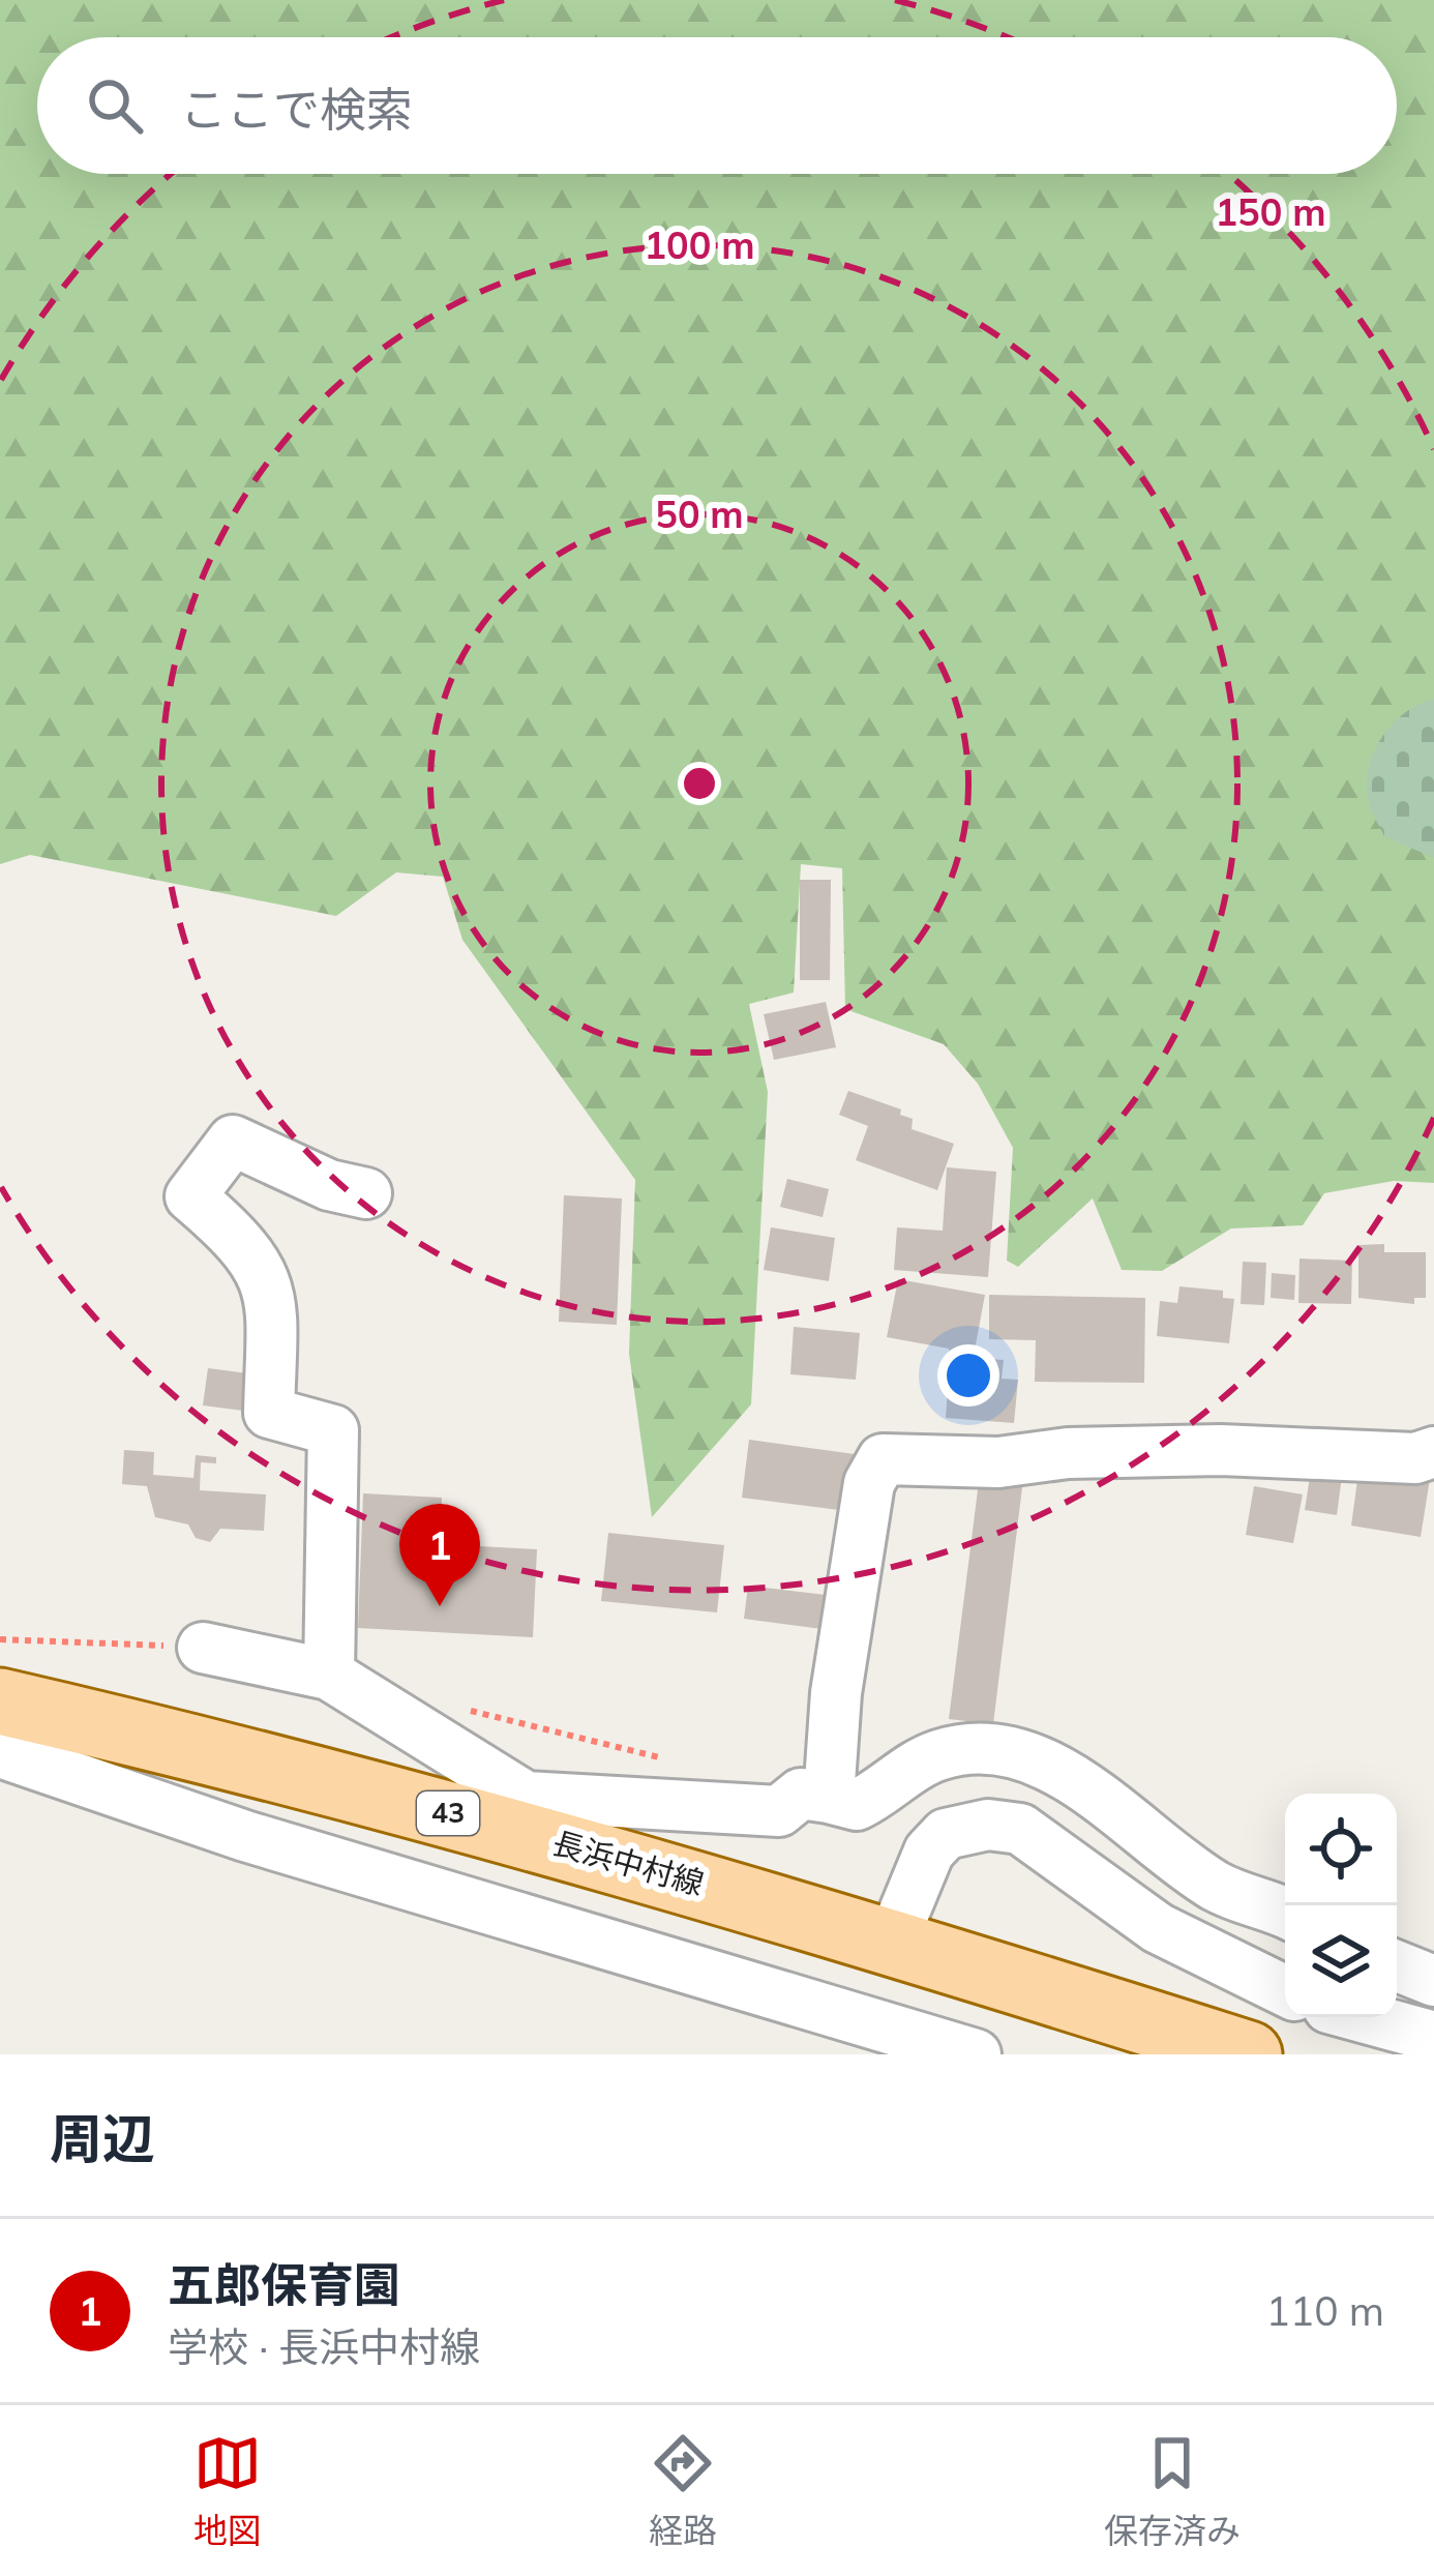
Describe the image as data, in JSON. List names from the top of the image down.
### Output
{
  "streets": {
    "main road": ["43", "長浜中村線"]
  },
  "page": {
    "search": "ここで検索",
    "pins": "1",
    "heading": "周辺",
    "list": [
      {
        "mark": "1",
        "name": "五郎保育園",
        "note": "学校 · 長浜中村線",
        "value": "110 m"
      }
    ],
    "nav": ["地図", "経路", "保存済み"]
  },
  "rings": ["150 m", "100 m", "50 m"]
}
